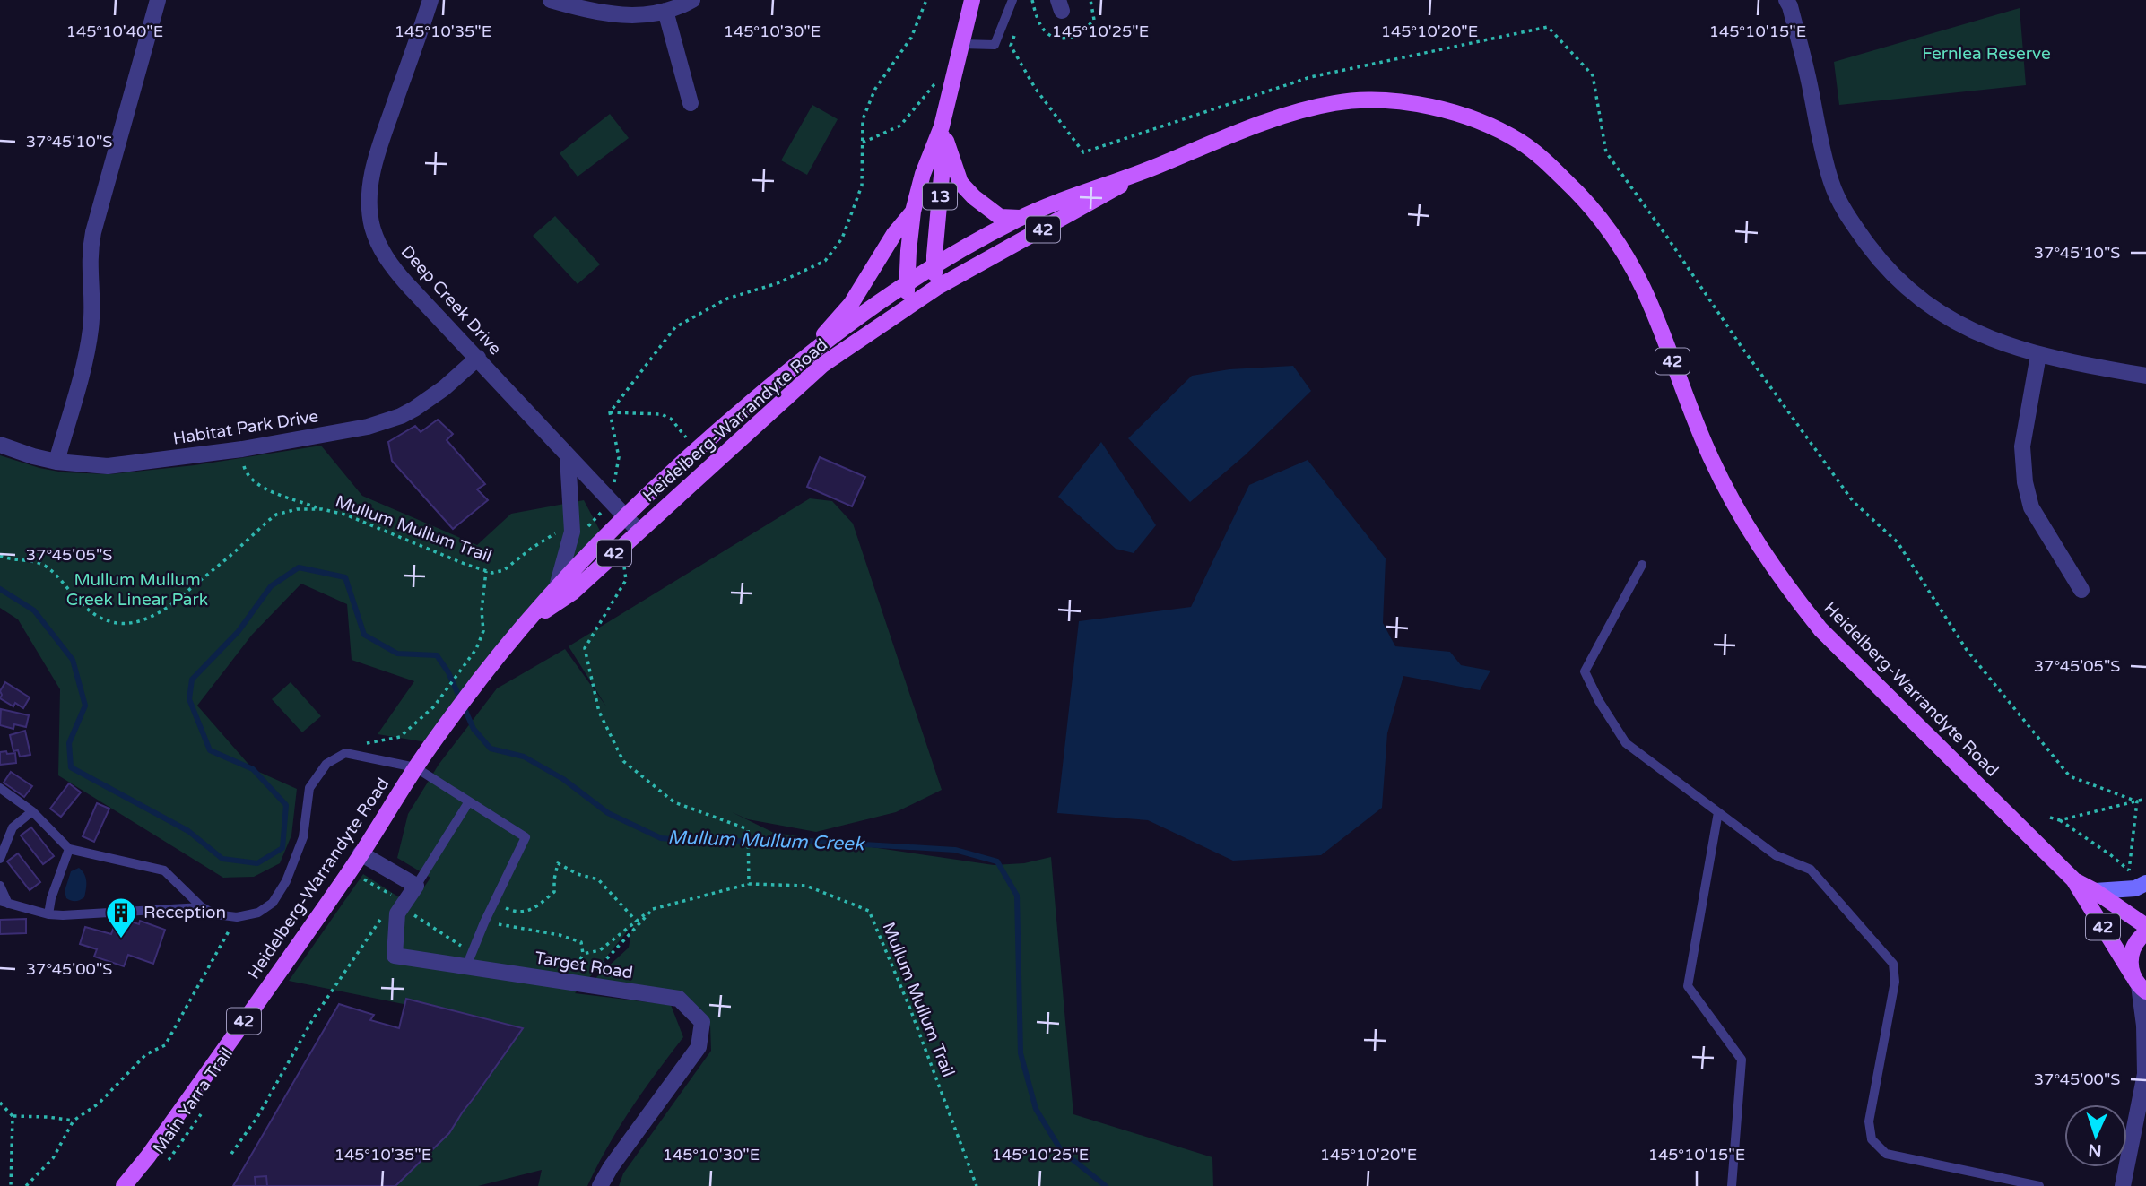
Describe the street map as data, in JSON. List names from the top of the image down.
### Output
{
  "streets": {
    "main road": ["13", "42", "Heidelberg-Warrandyte Road"],
    "street": ["Deep Creek Drive", "Habitat Park Drive", "Target Road"],
    "path": ["Mullum Mullum Trail", "Main Yarra Trail"]
  },
  "crossings": [
    ["13", "Heidelberg-Warrandyte Road"],
    ["42", "Heidelberg-Warrandyte Road"],
    ["Deep Creek Drive", "Heidelberg-Warrandyte Road"],
    ["Deep Creek Drive", "Habitat Park Drive"]
  ],
  "water": ["Mullum Mullum Creek"],
  "parks": ["Fernlea Reserve", "Mullum Mullum Creek Linear Park"],
  "places": {
    "building": ["Reception"]
  },
  "north": "bottom",
  "coordinates": [
    "145°10'40\"E",
    "145°10'35\"E",
    "145°10'30\"E",
    "145°10'25\"E",
    "145°10'20\"E",
    "145°10'15\"E",
    "37°45'10\"S",
    "37°45'05\"S",
    "37°45'00\"S"
  ]
}
